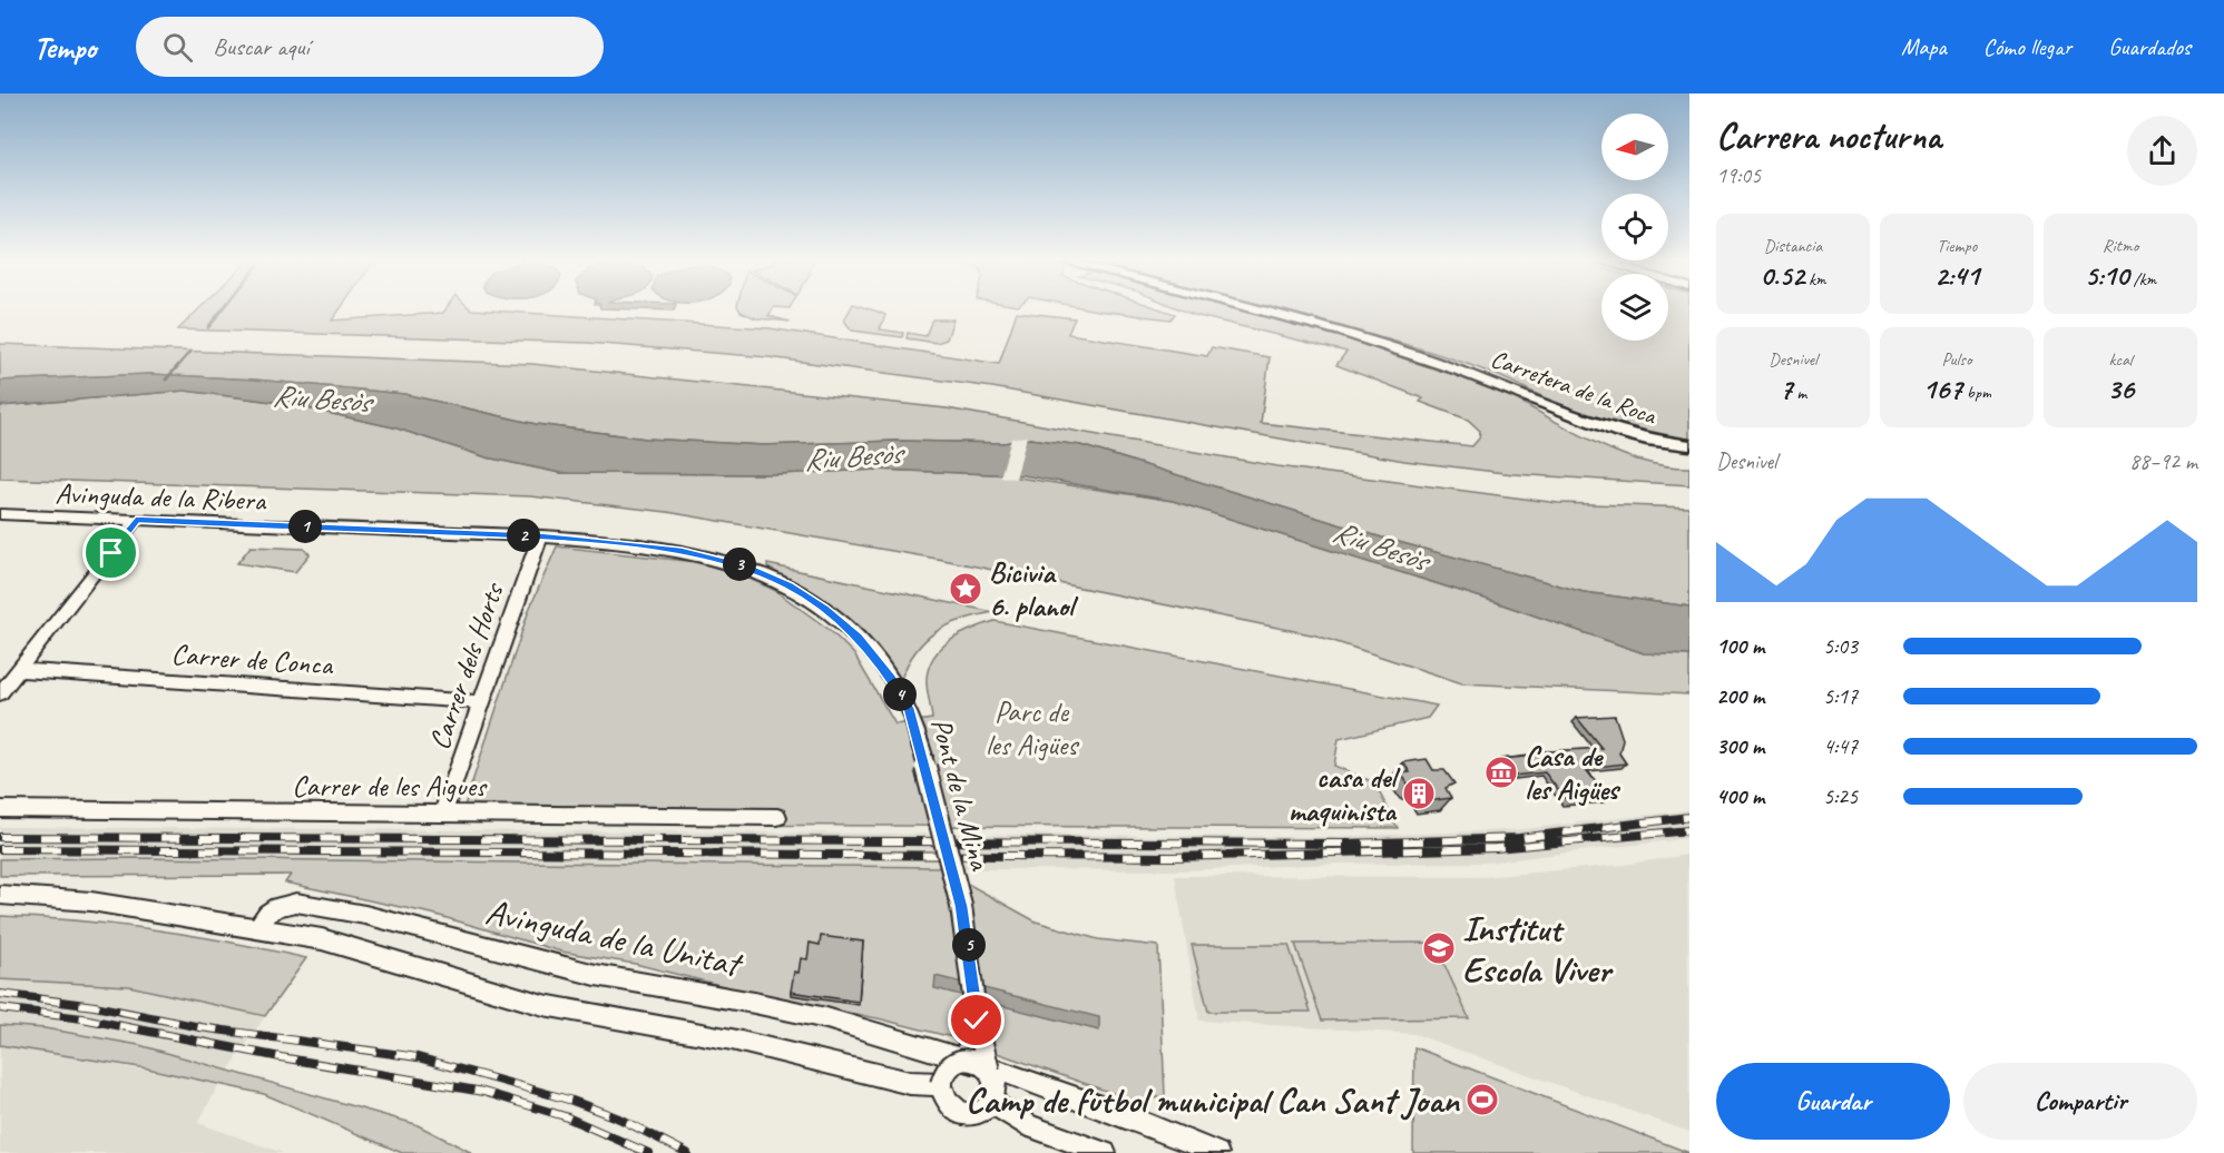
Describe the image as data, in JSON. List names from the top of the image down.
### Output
{
  "streets": {
    "street": [
      "Carretera de la Roca",
      "Avinguda de la Ribera",
      "Carrer de Conca",
      "Carrer dels Horts",
      "Carrer de les Aigues",
      "Pont de la Mina",
      "Avinguda de la Unitat"
    ]
  },
  "crossings": [
    ["Avinguda de la Ribera", "Carrer dels Horts"],
    ["Avinguda de la Ribera", "Pont de la Mina"],
    ["Carrer de Conca", "Carrer dels Horts"],
    ["Carrer dels Horts", "Carrer de les Aigues"]
  ],
  "water": ["Riu Besòs"],
  "parks": ["Parc de les Aigües"],
  "places": {
    "place": ["Bicivia 6. planol"],
    "museum": ["Casa de les Aigües"],
    "building": ["casa del maquinista"],
    "school or university": ["Institut Escola Viver"],
    "sports": ["Camp de futbol municipal Can Sant Joan"]
  },
  "north": "left",
  "page": {
    "header": "Tempo",
    "search": "Buscar aquí",
    "nav": ["Mapa", "Cómo llegar", "Guardados"],
    "heading": ["Carrera nocturna", "19:05"],
    "stats": [
      ["Distancia", "0.52 km"],
      ["Tiempo", "2:41"],
      ["Ritmo", "5:10 /km"],
      ["Desnivel", "7 m"],
      ["Pulso", "167 bpm"],
      ["kcal", "36"]
    ],
    "chart": ["Desnivel", "88–92 m"],
    "pins": [
      "1",
      "2",
      "3",
      "4",
      "5"
    ],
    "list": [
      {
        "name": "100 m",
        "note": "5:03"
      },
      {
        "name": "200 m",
        "note": "5:17"
      },
      {
        "name": "300 m",
        "note": "4:47"
      },
      {
        "name": "400 m",
        "note": "5:25"
      }
    ],
    "buttons": ["Guardar", "Compartir"]
  }
}
